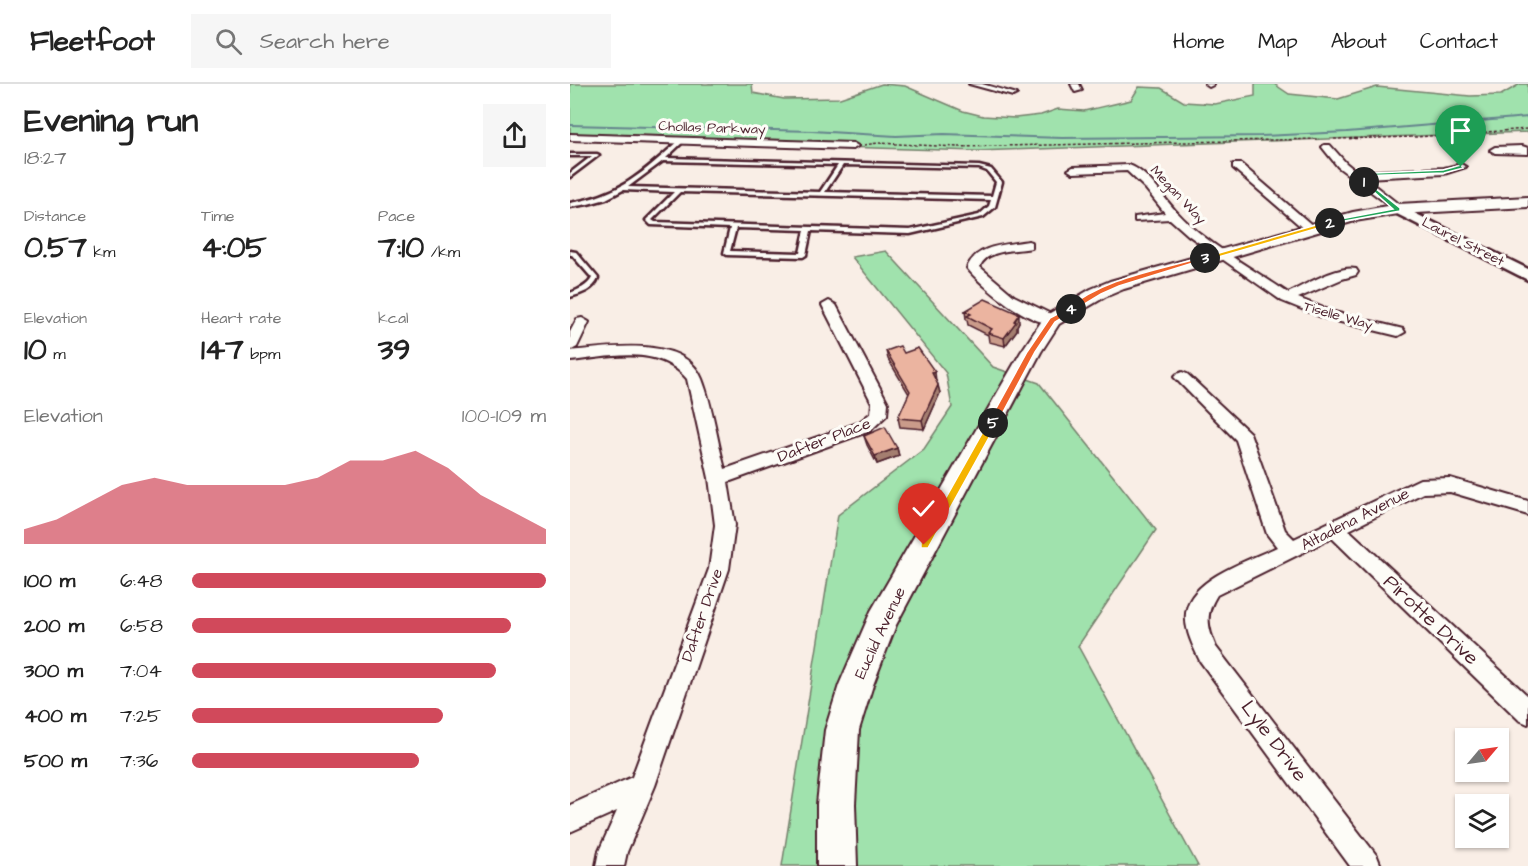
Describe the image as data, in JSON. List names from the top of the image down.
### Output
{
  "streets": {
    "main road": ["Euclid Avenue"],
    "street": [
      "Chollas Parkway",
      "Megan Way",
      "Laurel Street",
      "Tiselle Way",
      "Dafter Place",
      "Altadena Avenue",
      "Dafter Drive",
      "Pirotte Drive",
      "Lyle Drive"
    ]
  },
  "crossings": [
    ["Megan Way", "Tiselle Way"],
    ["Megan Way", "Euclid Avenue"],
    ["Laurel Street", "Euclid Avenue"],
    ["Tiselle Way", "Euclid Avenue"],
    ["Dafter Place", "Dafter Drive"],
    ["Altadena Avenue", "Pirotte Drive"],
    ["Altadena Avenue", "Lyle Drive"]
  ],
  "north": "top right",
  "page": {
    "header": "Fleetfoot",
    "search": "Search here",
    "nav": [
      "Home",
      "Map",
      "About",
      "Contact"
    ],
    "heading": ["Evening run", "18:27"],
    "pins": [
      "1",
      "2",
      "3",
      "4",
      "5"
    ],
    "stats": [
      ["Distance", "0.57 km"],
      ["Time", "4:05"],
      ["Pace", "7:10 /km"],
      ["Elevation", "10 m"],
      ["Heart rate", "147 bpm"],
      ["kcal", "39"]
    ],
    "chart": ["Elevation", "100–109 m"],
    "list": [
      {
        "name": "100 m",
        "note": "6:48"
      },
      {
        "name": "200 m",
        "note": "6:58"
      },
      {
        "name": "300 m",
        "note": "7:04"
      },
      {
        "name": "400 m",
        "note": "7:25"
      },
      {
        "name": "500 m",
        "note": "7:36"
      }
    ]
  }
}
